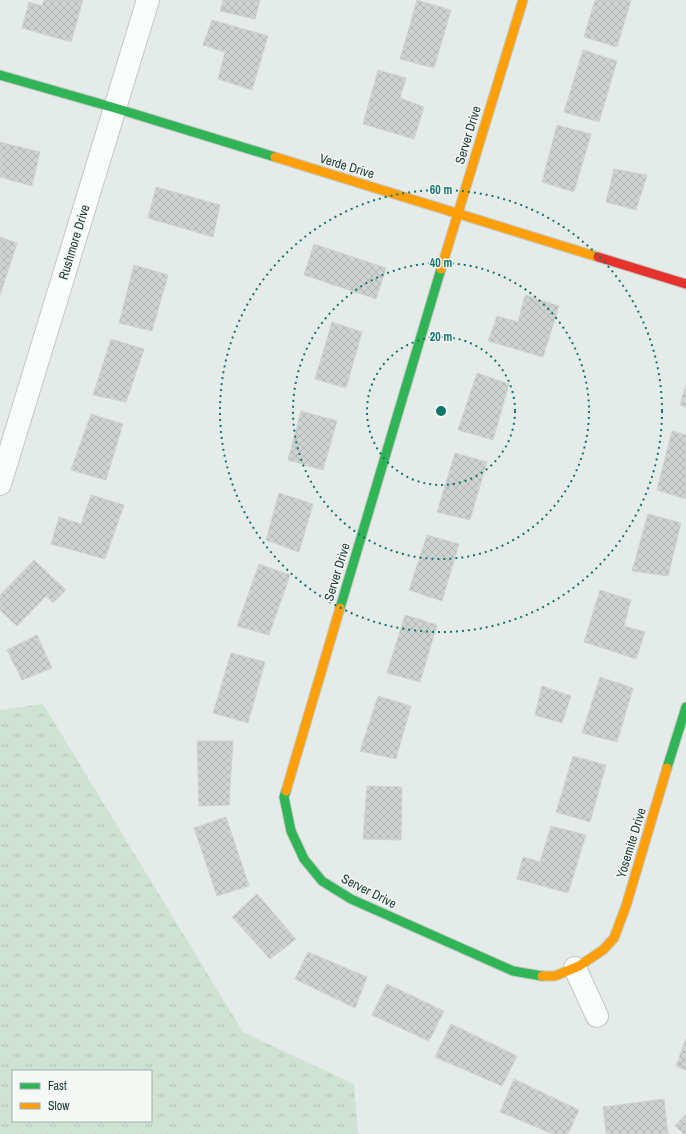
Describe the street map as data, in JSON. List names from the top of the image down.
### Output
{
  "streets": {
    "street": [
      "Server Drive",
      "Verde Drive",
      "Rushmore Drive",
      "Yosemite Drive"
    ]
  },
  "crossings": [
    ["Server Drive", "Verde Drive"],
    ["Server Drive", "Yosemite Drive"],
    ["Verde Drive", "Rushmore Drive"]
  ],
  "legend": ["Fast", "Slow"],
  "rings": ["60 m", "40 m", "20 m"]
}
